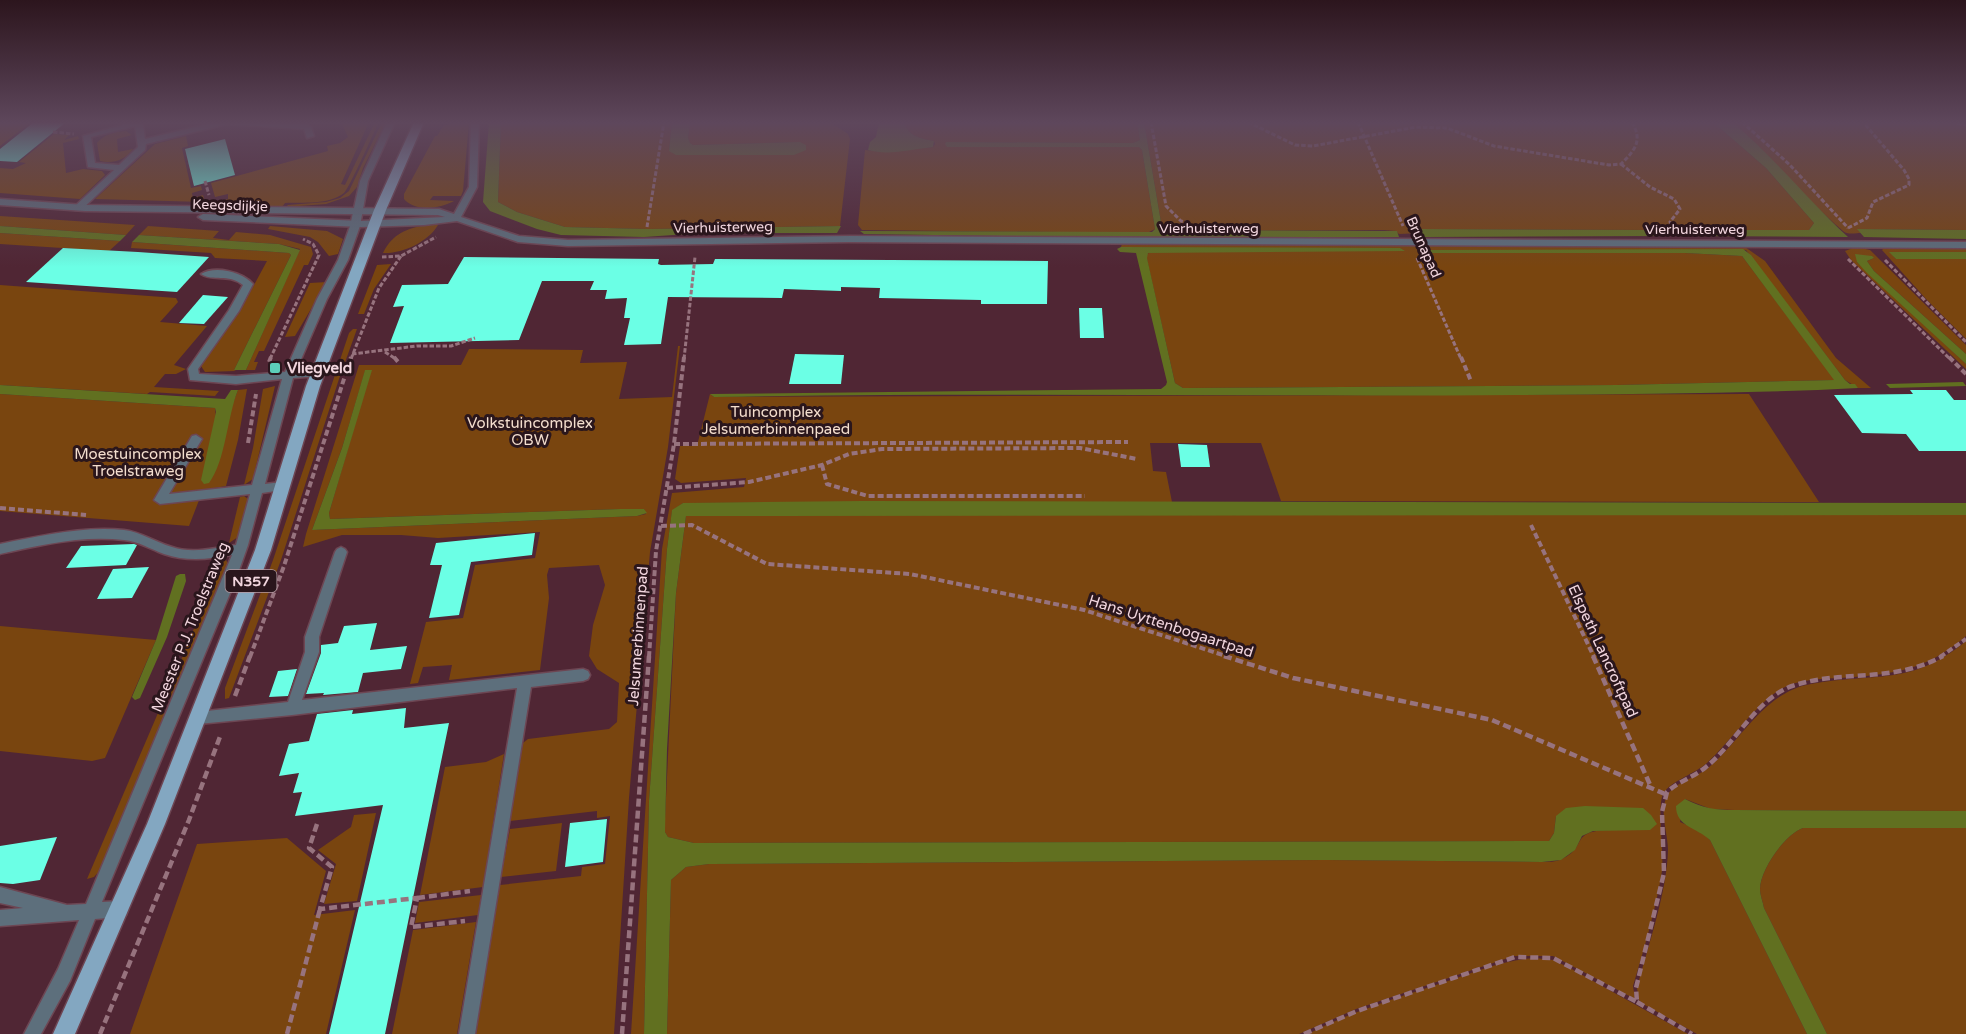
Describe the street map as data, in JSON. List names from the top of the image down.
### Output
{
  "streets": {
    "main road": ["N357"],
    "street": ["Keegsdijkje", "Vierhuisterweg", "Meester P.J. Troelstraweg"],
    "path": [
      "Brunapad",
      "Hans Uyttenbogaartpad",
      "Jelsumerbinnenpad",
      "Elspeth Lancroftpad"
    ]
  },
  "crossings": [
    ["Keegsdijkje", "Vierhuisterweg"],
    ["Keegsdijkje", "N357"],
    ["Keegsdijkje", "Meester P.J. Troelstraweg"],
    ["Vierhuisterweg", "Brunapad"],
    ["Vierhuisterweg", "N357"],
    ["Vierhuisterweg", "Jelsumerbinnenpad"],
    ["Hans Uyttenbogaartpad", "Jelsumerbinnenpad"],
    ["Hans Uyttenbogaartpad", "Elspeth Lancroftpad"]
  ],
  "parks": ["Tuincomplex Jelsumerbinnenpaed", "Volkstuincomplex OBW", "Moestuincomplex Troelstraweg"],
  "places": {
    "transit": ["Vliegveld"]
  }
}
